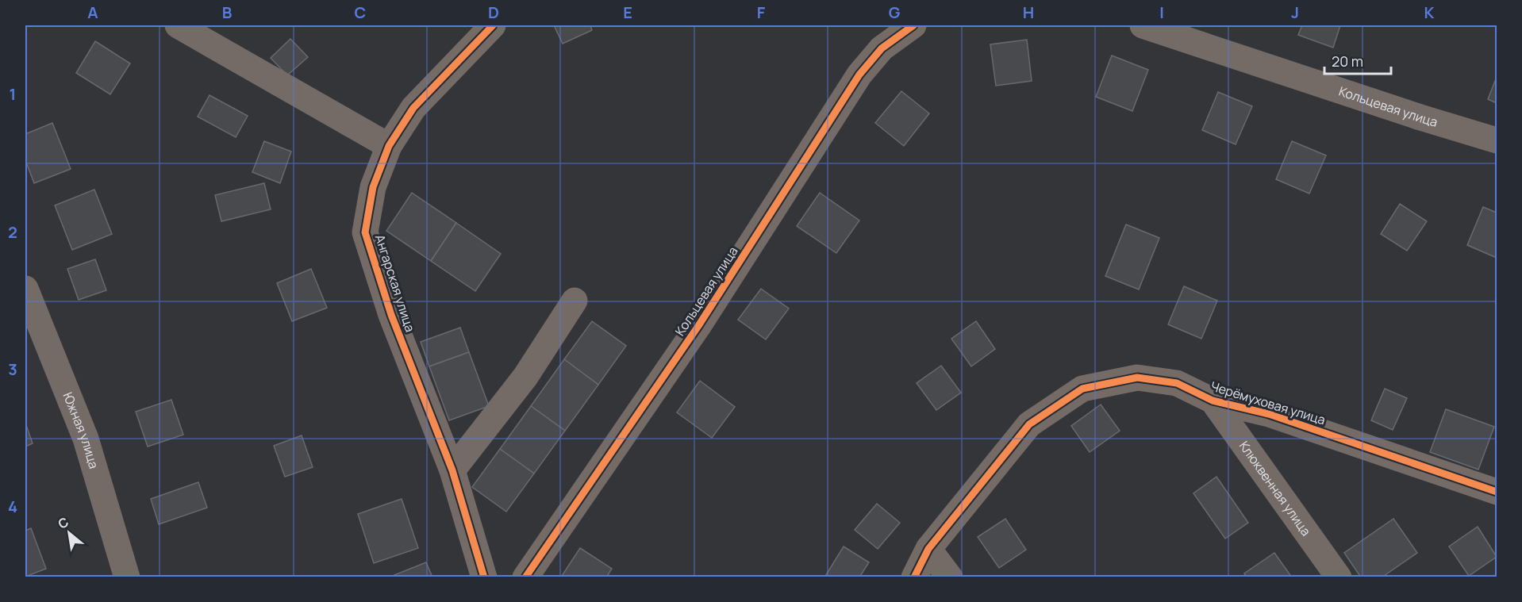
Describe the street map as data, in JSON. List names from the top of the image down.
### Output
{
  "streets": {
    "street": [
      "Кольцевая улица",
      "Ангарская улица",
      "Черёмуховая улица",
      "Южная улица",
      "Клюквенная улица"
    ]
  },
  "crossings": [
    ["Черёмуховая улица", "Клюквенная улица"]
  ],
  "scale_bar": "20 m",
  "north": "top left",
  "grid": {
    "columns": [
      "A",
      "B",
      "C",
      "D",
      "E",
      "F",
      "G",
      "H",
      "I",
      "J",
      "K"
    ],
    "rows": [
      "1",
      "2",
      "3",
      "4"
    ]
  }
}
